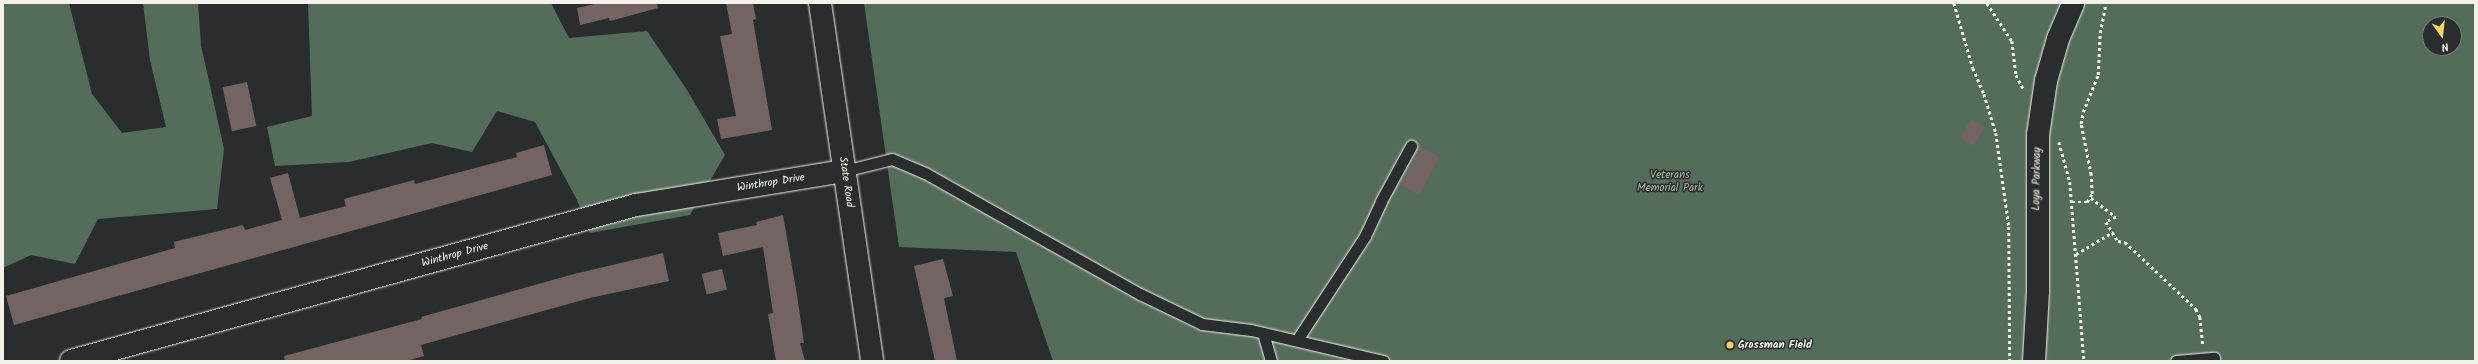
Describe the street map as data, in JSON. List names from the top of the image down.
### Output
{
  "streets": {
    "street": ["Loya Parkway", "State Road", "Winthrop Drive"]
  },
  "crossings": [
    ["State Road", "Winthrop Drive"]
  ],
  "parks": ["Veterans Memorial Park"],
  "places": ["Grossman Field"],
  "north": "bottom"
}
